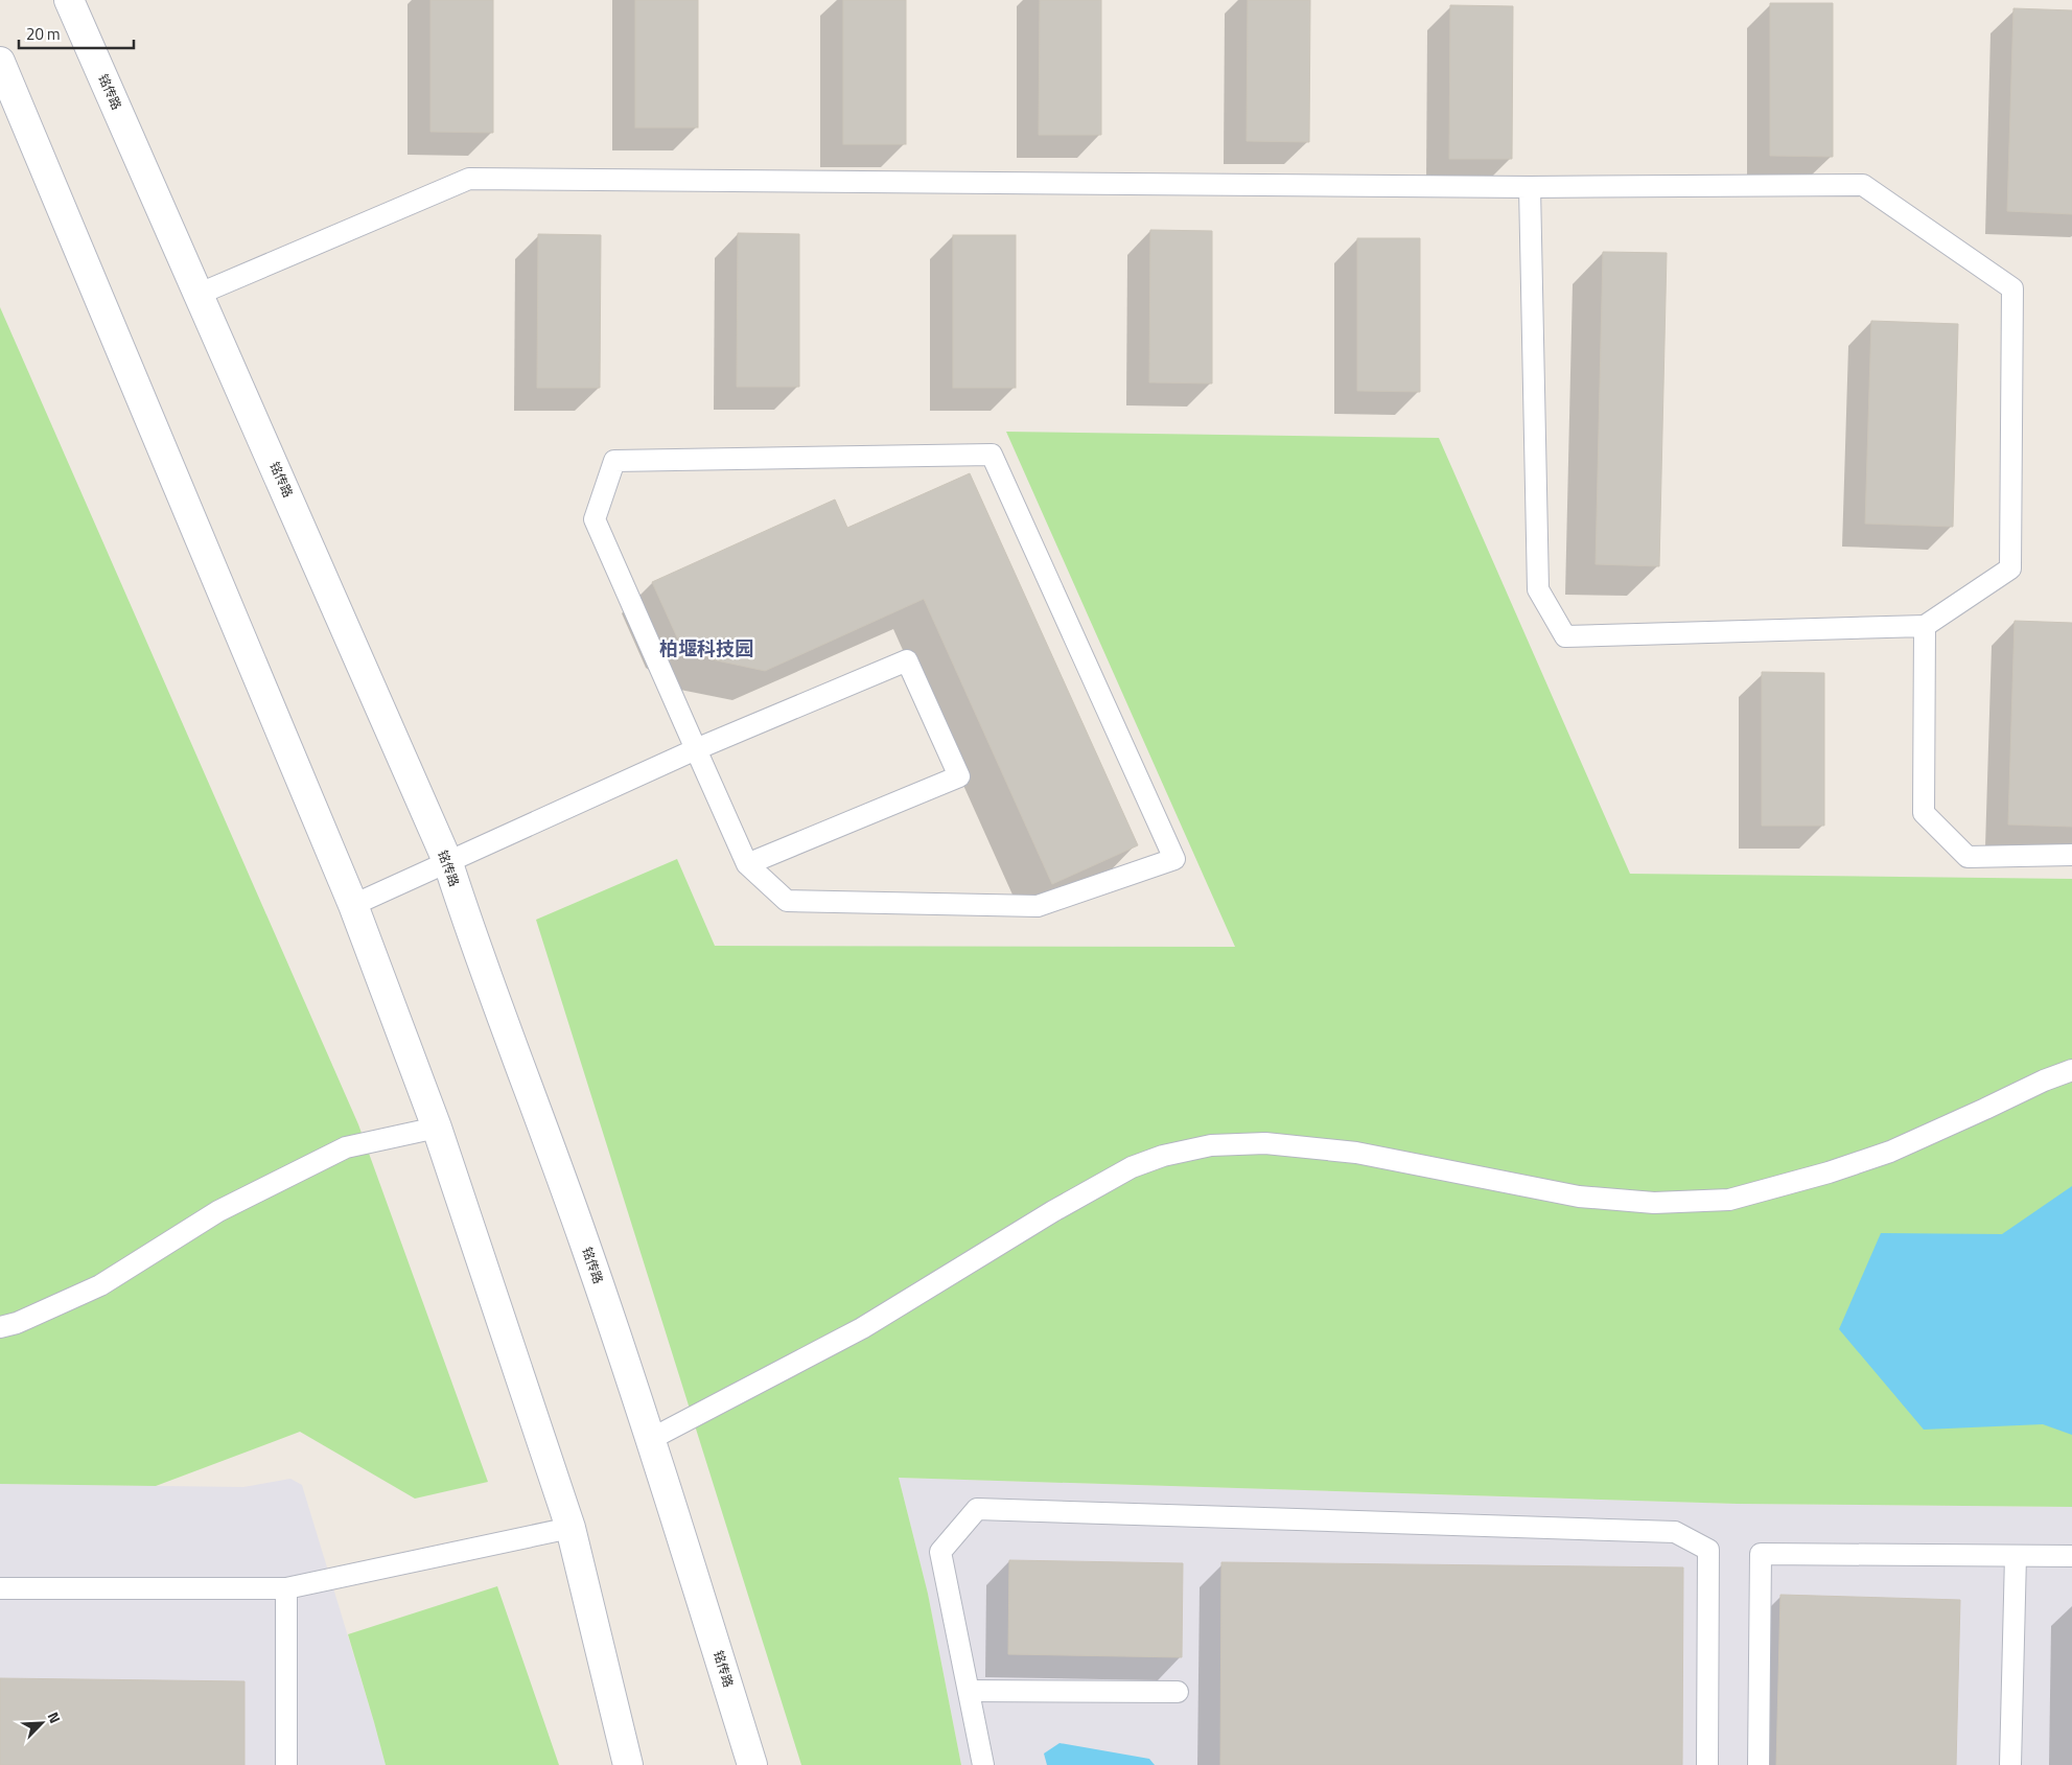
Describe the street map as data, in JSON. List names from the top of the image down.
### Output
{
  "streets": {
    "main road": ["铭传路"]
  },
  "districts": ["柏堰科技园"],
  "scale_bar": "20 m",
  "north": "top right"
}
